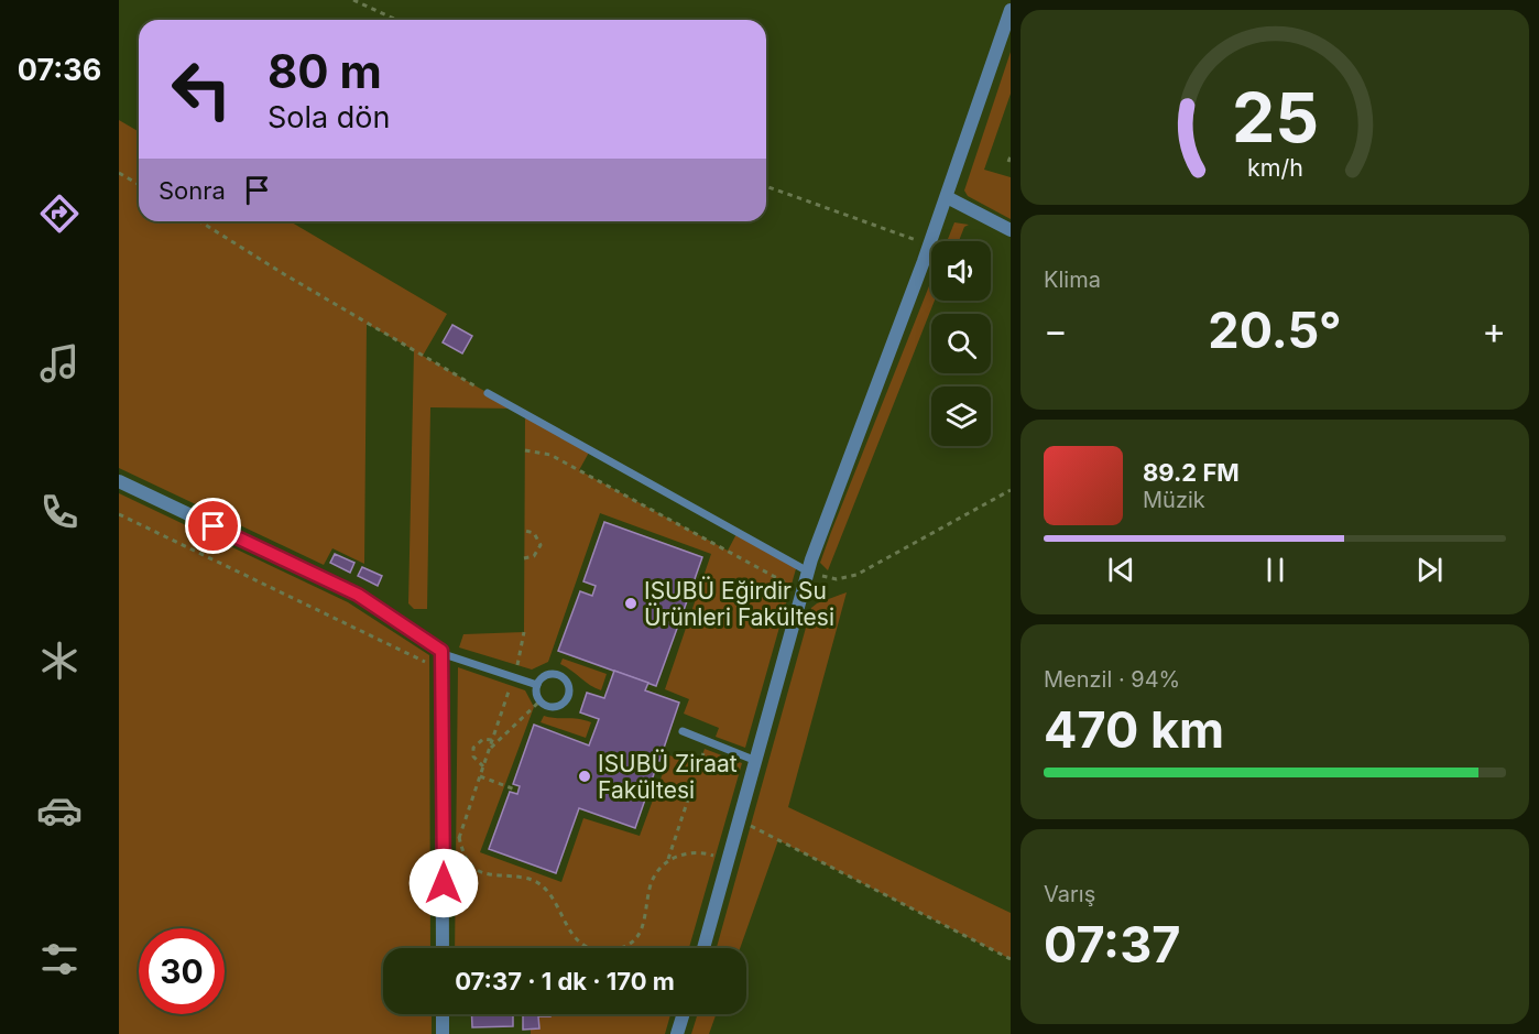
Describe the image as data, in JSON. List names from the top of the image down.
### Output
{
  "places": ["ISUBÜ Eğirdir Su Ürünleri Fakültesi", "ISUBÜ Ziraat Fakültesi"],
  "page": {
    "tabs": "07:36",
    "turn": ["80 m", "Sola dön"],
    "then": "Sonra",
    "tile": [
      "Klima",
      ["Menzil · 94%", "470 km"],
      ["Varış", "07:37"]
    ],
    "heat": ["−", "20.5°", "+"],
    "song": ["89.2 FM", "Müzik"],
    "limit": "30",
    "trip": "07:37 · 1 dk · 170 m",
    "gauge": ["25", "km/h"]
  }
}
